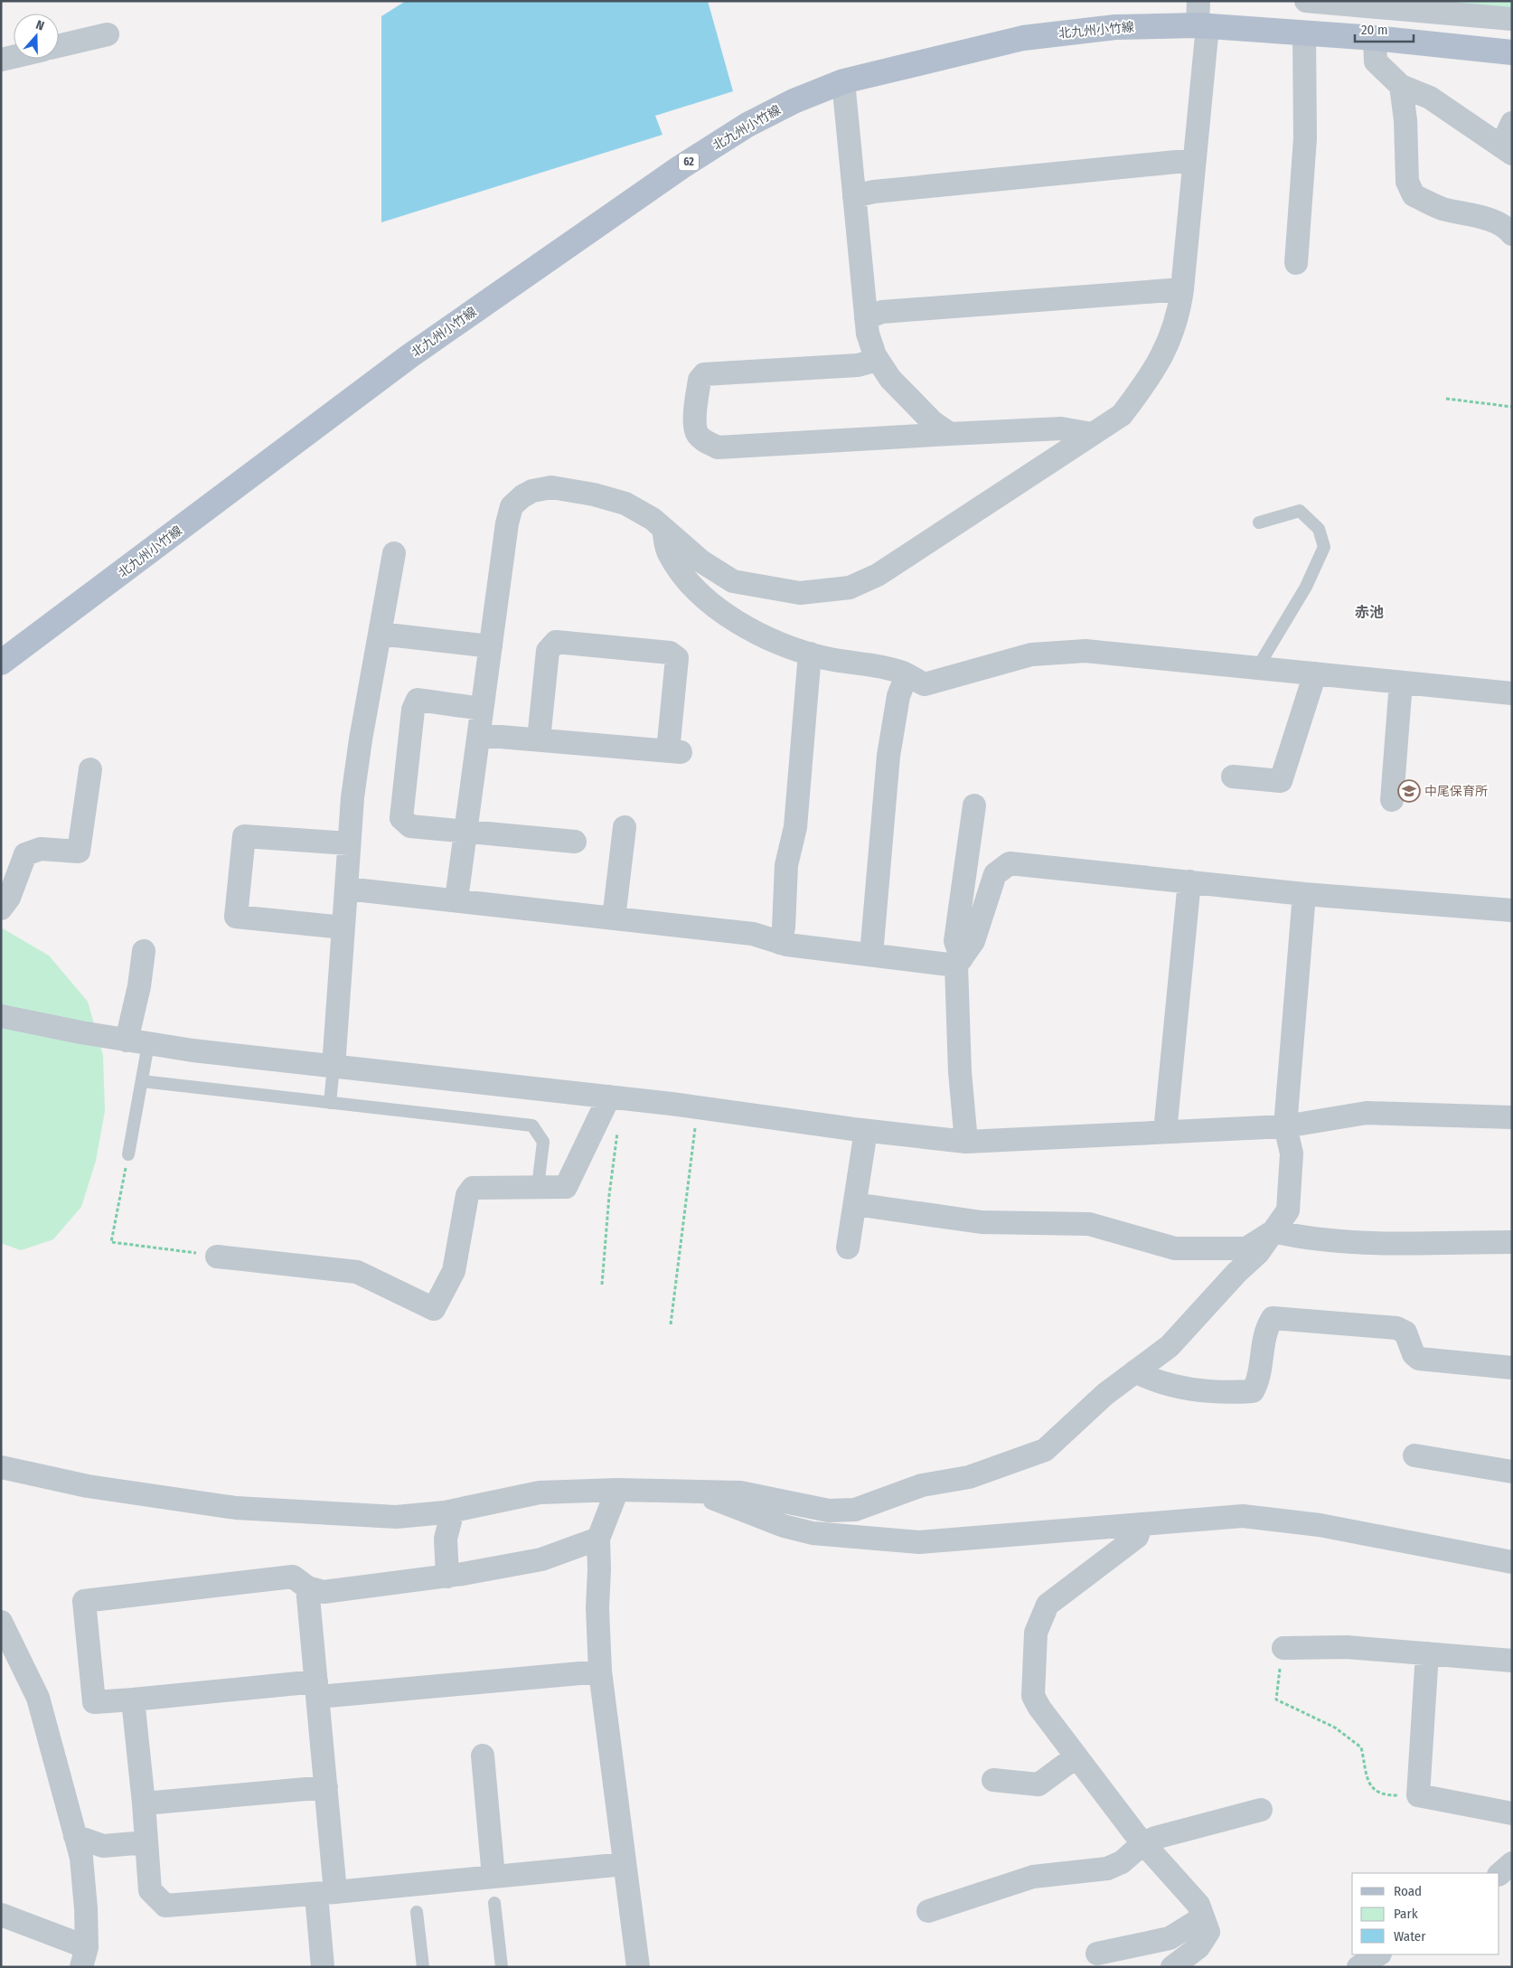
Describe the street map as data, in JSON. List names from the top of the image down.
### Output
{
  "streets": {
    "main road": ["北九州小竹線", "62"]
  },
  "districts": ["赤池"],
  "places": {
    "school or university": ["中尾保育所"]
  },
  "legend": ["Road", "Park", "Water"],
  "scale_bar": "20 m",
  "north": "top"
}
